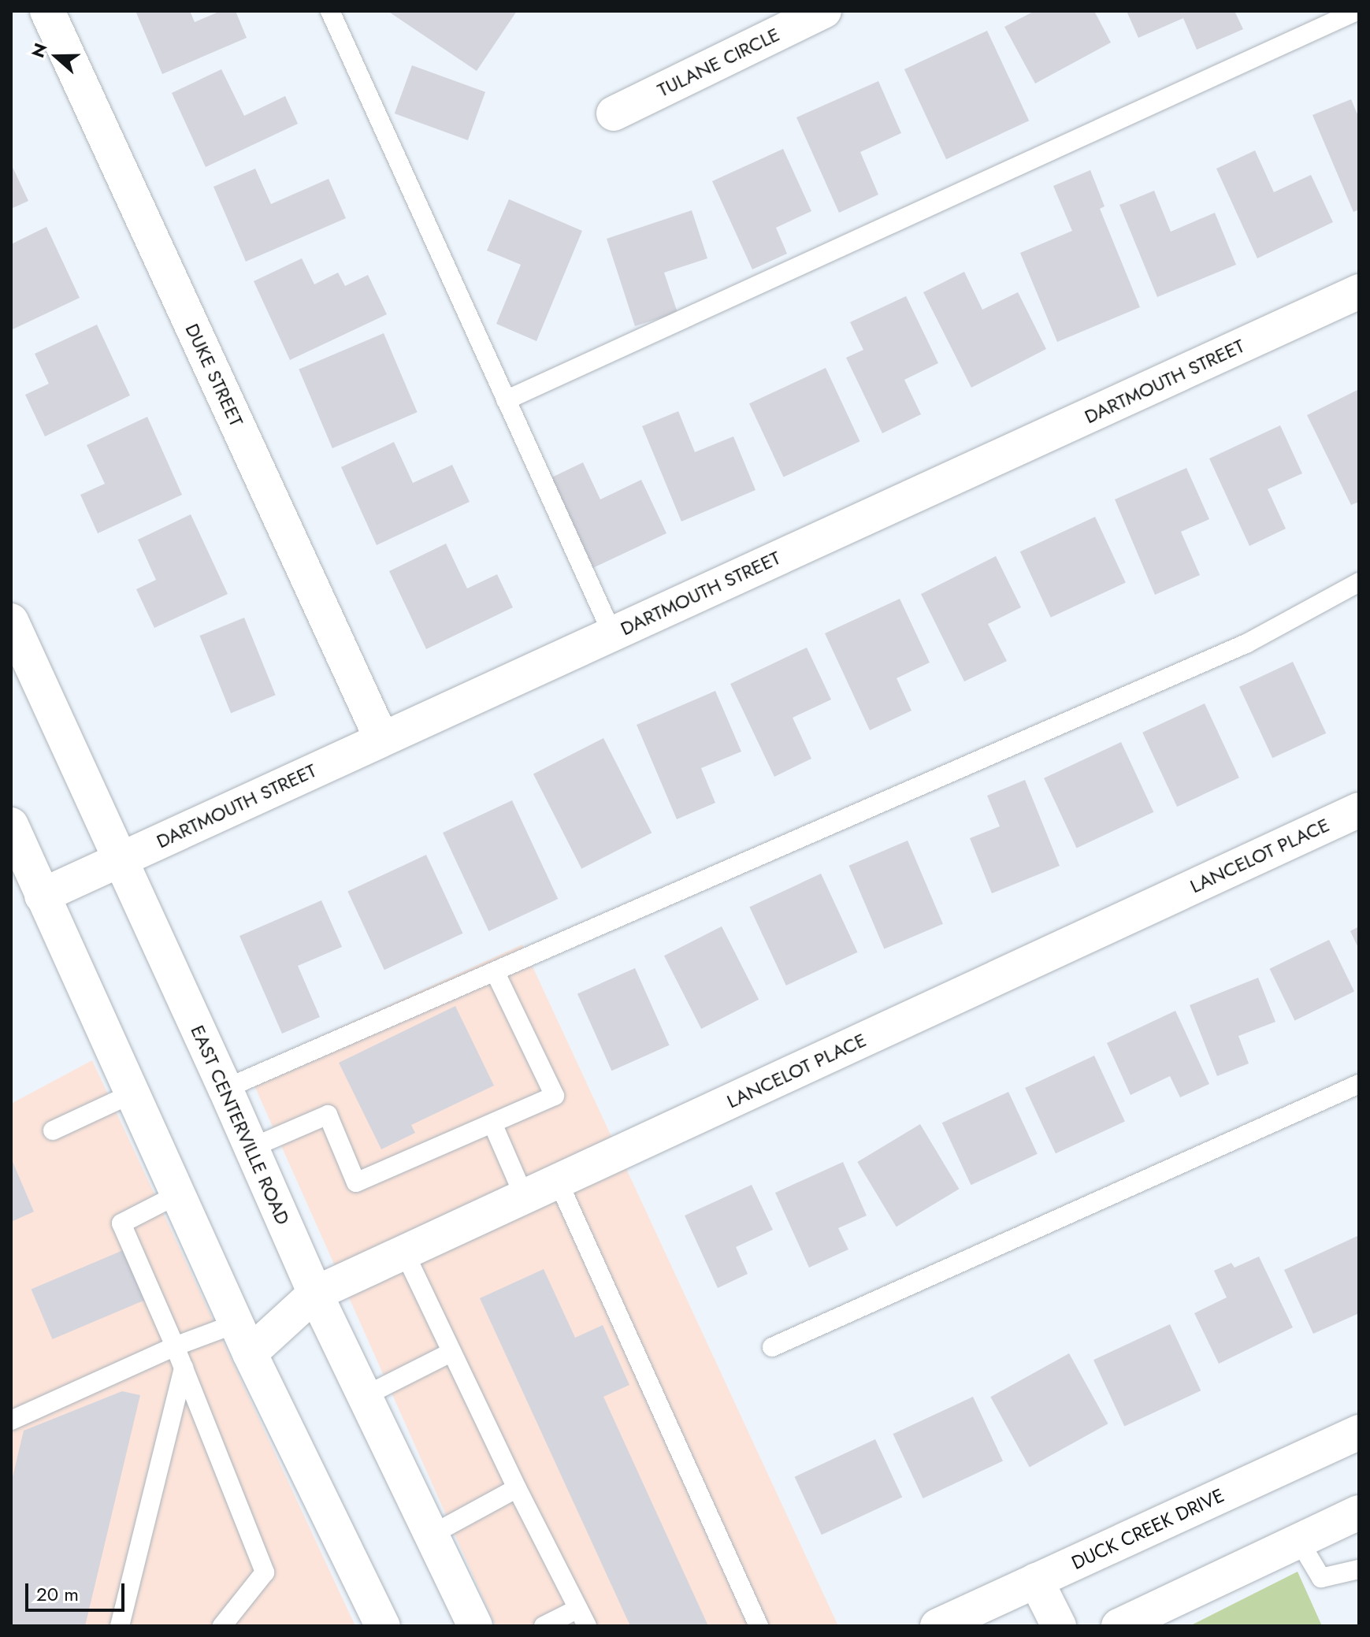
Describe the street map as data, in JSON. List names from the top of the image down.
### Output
{
  "streets": {
    "street": [
      "TULANE CIRCLE",
      "DUKE STREET",
      "DARTMOUTH STREET",
      "LANCELOT PLACE",
      "EAST CENTERVILLE ROAD",
      "DUCK CREEK DRIVE"
    ]
  },
  "crossings": [
    ["DUKE STREET", "DARTMOUTH STREET"],
    ["DARTMOUTH STREET", "EAST CENTERVILLE ROAD"],
    ["LANCELOT PLACE", "EAST CENTERVILLE ROAD"]
  ],
  "scale_bar": "20 m",
  "north": "left"
}
